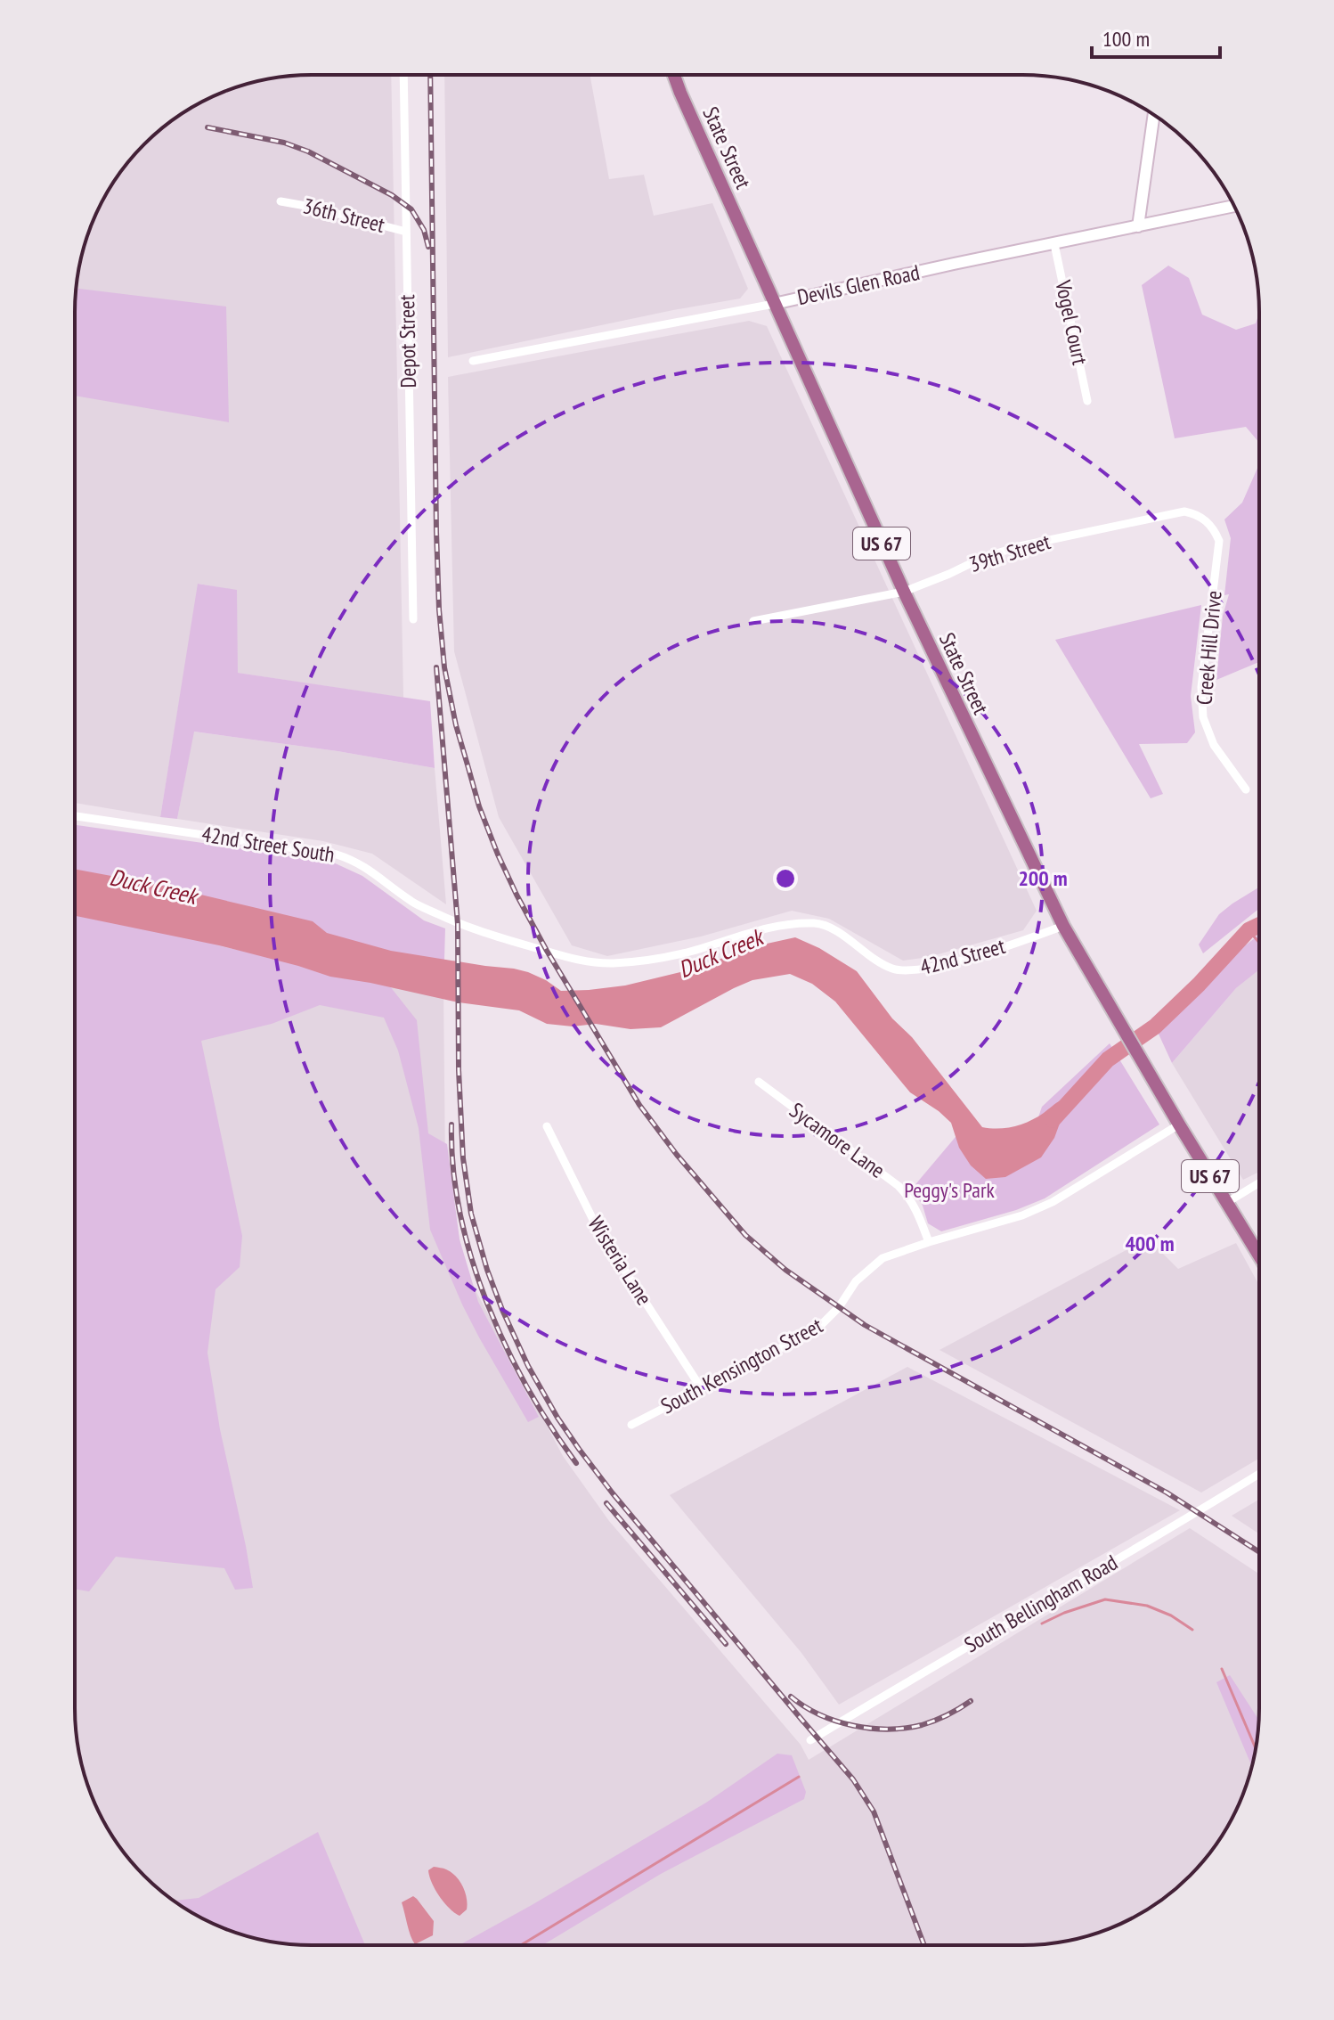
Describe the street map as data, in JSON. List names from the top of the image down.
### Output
{
  "streets": {
    "main road": ["State Street", "Devils Glen Road", "US 67"],
    "street": [
      "36th Street",
      "Vogel Court",
      "Depot Street",
      "39th Street",
      "Creek Hill Drive",
      "42nd Street South",
      "42nd Street",
      "Sycamore Lane",
      "Wisteria Lane",
      "South Kensington Street",
      "South Bellingham Road"
    ]
  },
  "crossings": [
    ["State Street", "Devils Glen Road"],
    ["State Street", "39th Street"],
    ["State Street", "42nd Street"],
    ["State Street", "South Kensington Street"],
    ["36th Street", "Depot Street"],
    ["Devils Glen Road", "Vogel Court"],
    ["39th Street", "Creek Hill Drive"],
    ["42nd Street South", "42nd Street"],
    ["Sycamore Lane", "South Kensington Street"],
    ["Wisteria Lane", "South Kensington Street"]
  ],
  "water": ["Duck Creek"],
  "parks": ["Peggy's Park"],
  "scale_bar": "100 m",
  "rings": ["200 m", "400 m"]
}
